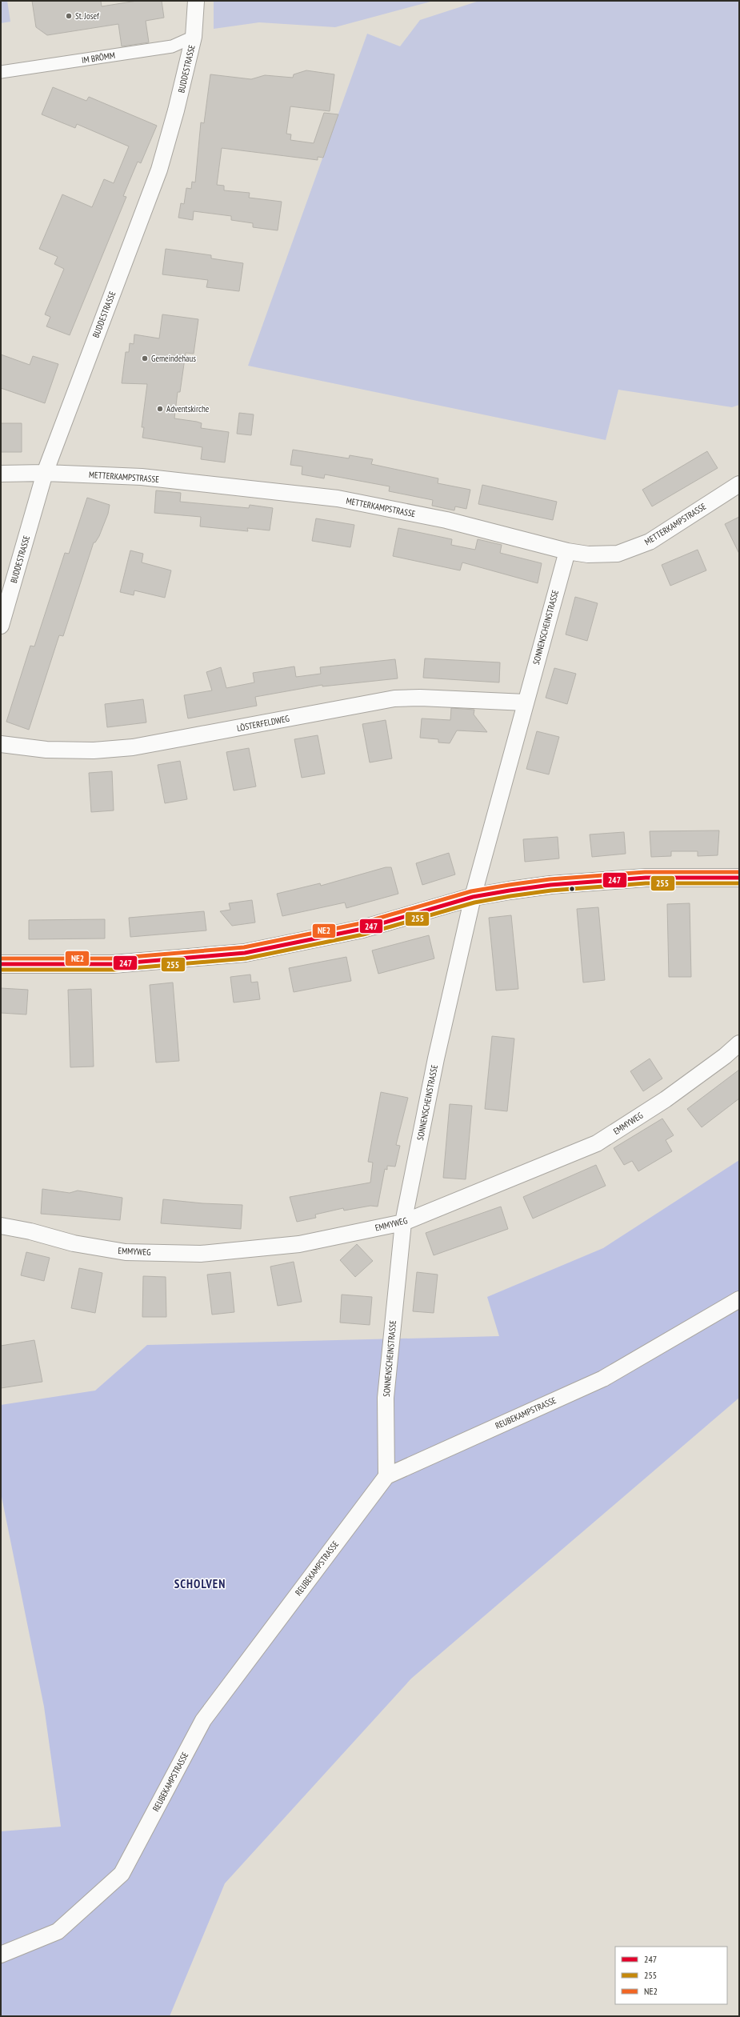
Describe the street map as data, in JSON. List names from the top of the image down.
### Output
{
  "streets": {
    "street": [
      "IM BRÖMM",
      "BUDDESTRASSE",
      "METTERKAMPSTRASSE",
      "SONNENSCHEINSTRASSE",
      "LÖSTERFELDWEG",
      "EMMYWEG",
      "REUBEKAMPSTRASSE"
    ]
  },
  "crossings": [
    ["IM BRÖMM", "BUDDESTRASSE"],
    ["BUDDESTRASSE", "METTERKAMPSTRASSE"],
    ["METTERKAMPSTRASSE", "SONNENSCHEINSTRASSE"],
    ["SONNENSCHEINSTRASSE", "LÖSTERFELDWEG"],
    ["SONNENSCHEINSTRASSE", "EMMYWEG"],
    ["SONNENSCHEINSTRASSE", "REUBEKAMPSTRASSE"]
  ],
  "districts": ["SCHOLVEN"],
  "places": ["St. Josef", "Gemeindehaus", "Adventskirche"],
  "lines": ["transit line NE2", "transit line 247", "transit line 255"],
  "legend": ["247", "255", "NE2"]
}
